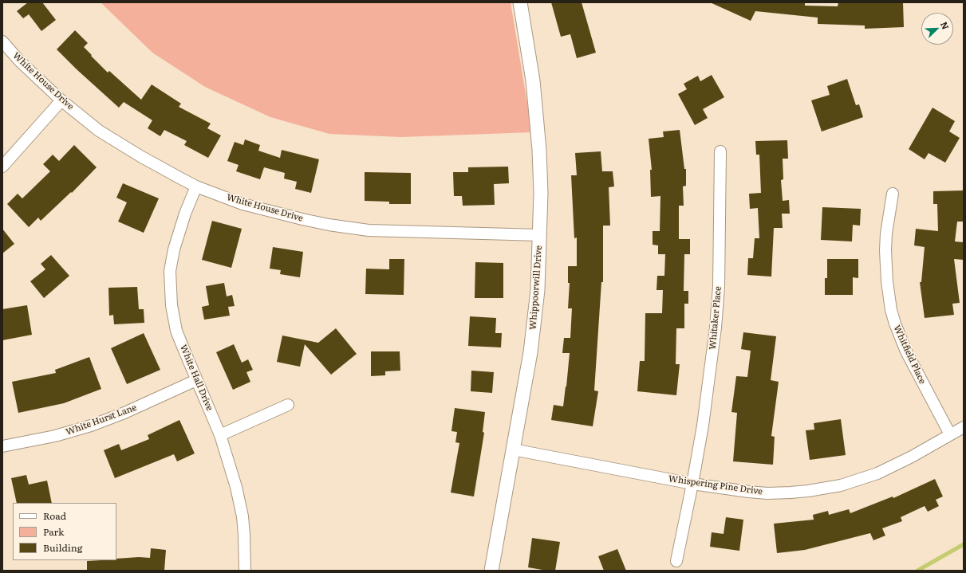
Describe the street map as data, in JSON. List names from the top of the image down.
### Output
{
  "streets": {
    "street": [
      "White House Drive",
      "Whippoorwill Drive",
      "Whitaker Place",
      "Whitfield Place",
      "White Hall Drive",
      "White Hurst Lane",
      "Whispering Pine Drive"
    ]
  },
  "crossings": [
    ["White House Drive", "Whippoorwill Drive"],
    ["White House Drive", "White Hall Drive"],
    ["Whippoorwill Drive", "Whispering Pine Drive"],
    ["Whitaker Place", "Whispering Pine Drive"],
    ["Whitfield Place", "Whispering Pine Drive"],
    ["White Hall Drive", "White Hurst Lane"]
  ],
  "legend": ["Road", "Park", "Building"],
  "north": "top right"
}
